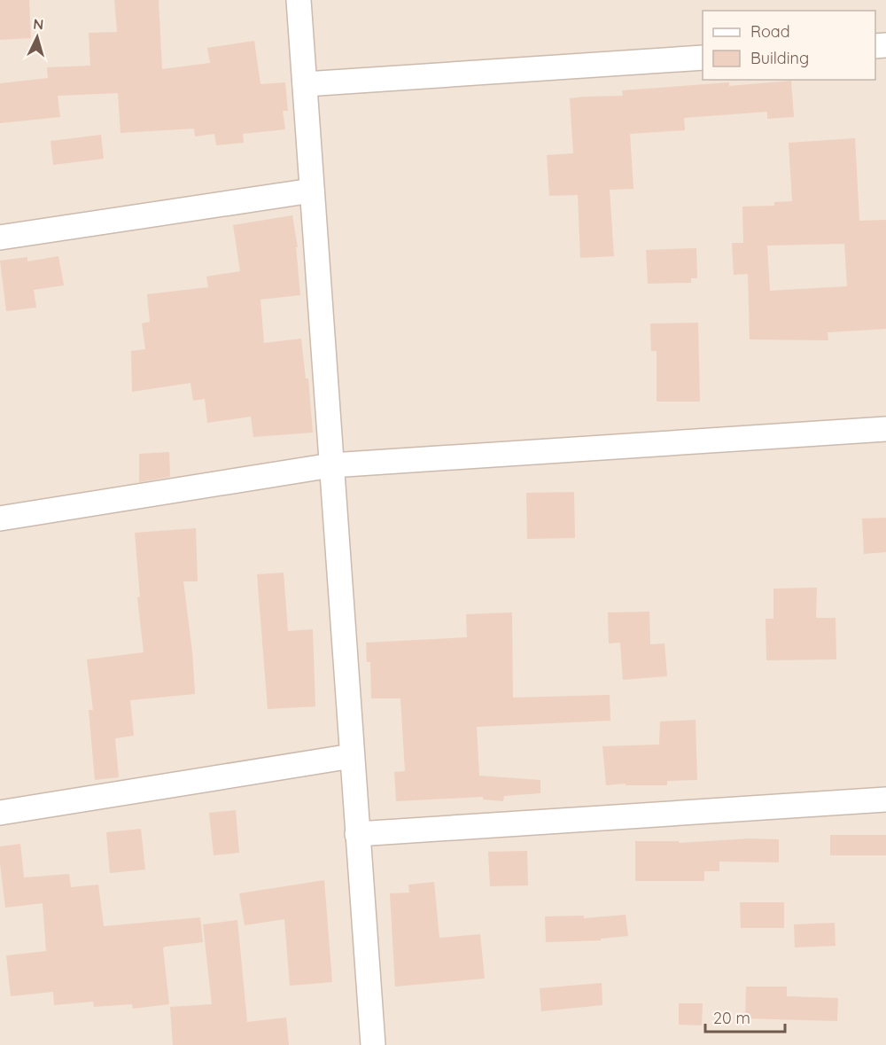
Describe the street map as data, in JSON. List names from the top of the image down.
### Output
{
  "legend": ["Road", "Building"],
  "scale_bar": "20 m",
  "north": "top"
}
